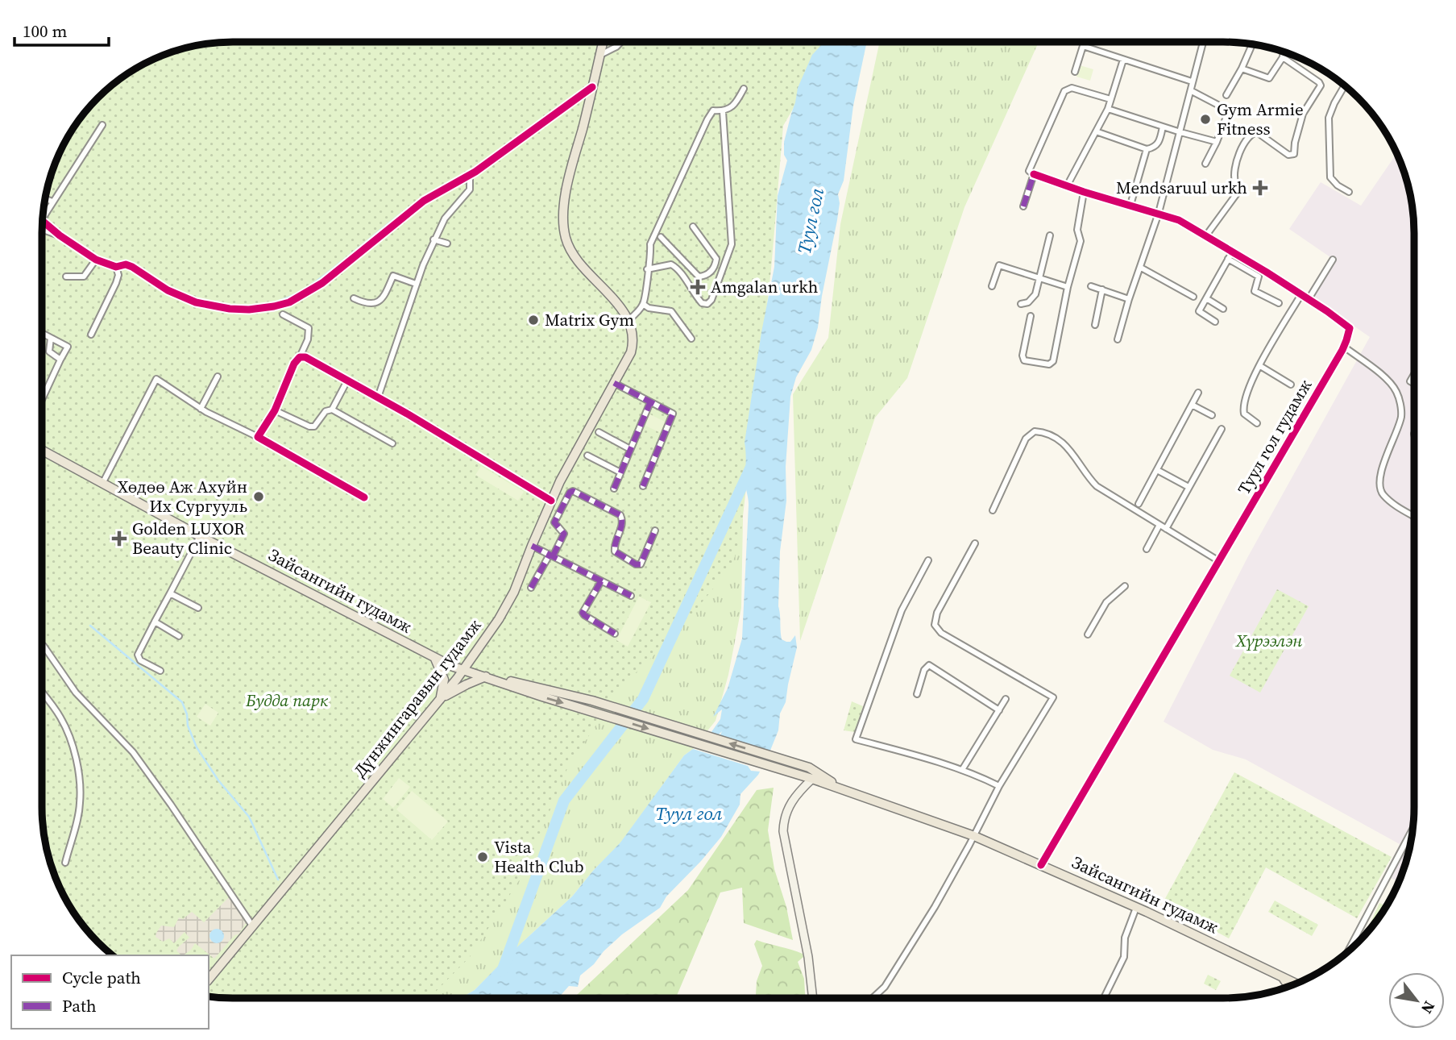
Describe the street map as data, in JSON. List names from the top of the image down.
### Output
{
  "streets": {
    "main road": ["Зайсангийн гудамж", "Дүнжингаравын гудамж"],
    "street": ["Туул гол гудамж"]
  },
  "crossings": [
    ["Туул гол гудамж", "Зайсангийн гудамж"],
    ["Зайсангийн гудамж", "Дүнжингаравын гудамж"]
  ],
  "water": ["Туул гол"],
  "parks": ["Хүрээлэн", "Будда парк"],
  "places": {
    "other": [
      "Gym Armie Fitness",
      "Matrix Gym",
      "Хөдөө Аж Ахуйн Их Сургууль",
      "Vista Health Club"
    ],
    "health": ["Mendsaruul urkh", "Amgalan urkh", "Golden LUXOR Beauty Clinic"]
  },
  "legend": ["Cycle path", "Path"],
  "scale_bar": "100 m",
  "north": "bottom right"
}
